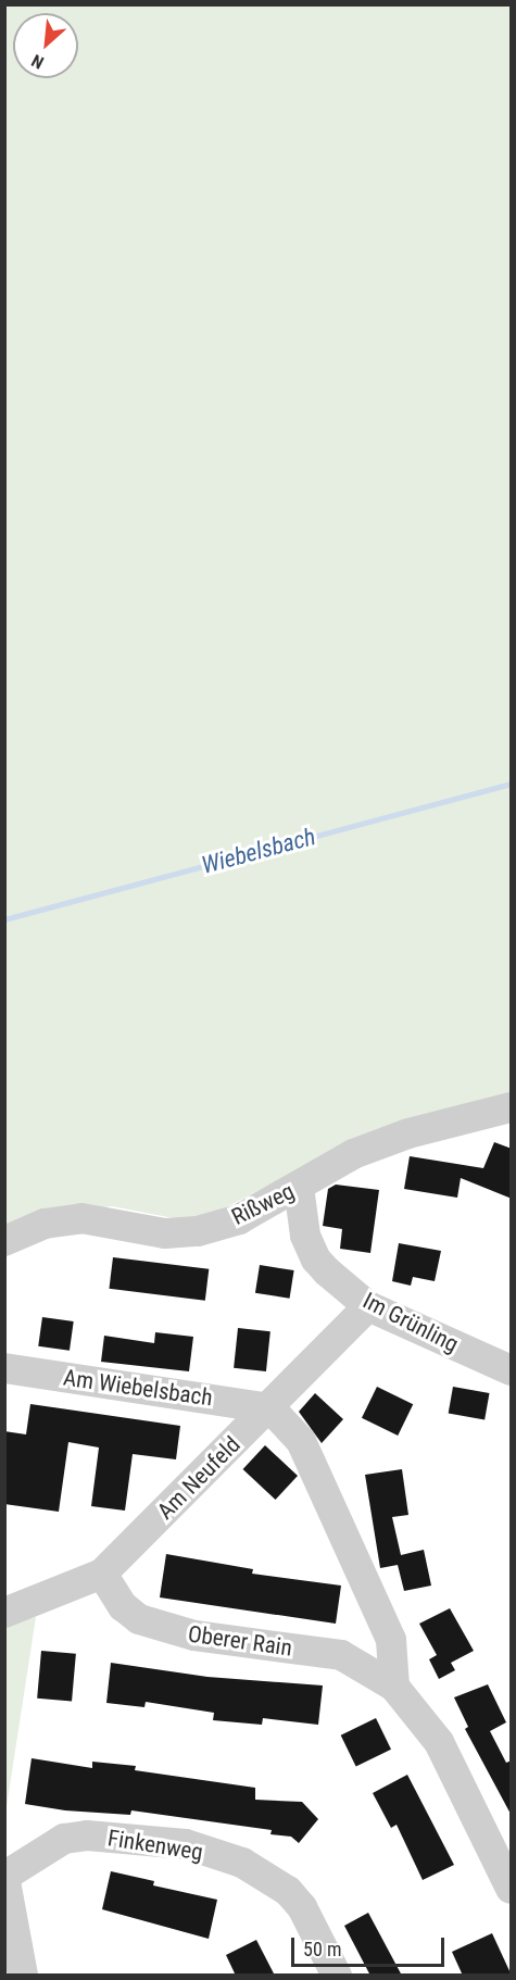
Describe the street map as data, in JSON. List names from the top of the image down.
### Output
{
  "streets": {
    "street": [
      "Rißweg",
      "Im Grünling",
      "Am Wiebelsbach",
      "Am Neufeld",
      "Oberer Rain",
      "Finkenweg"
    ]
  },
  "crossings": [
    ["Rißweg", "Im Grünling"],
    ["Im Grünling", "Am Neufeld"],
    ["Am Wiebelsbach", "Am Neufeld"],
    ["Am Neufeld", "Oberer Rain"]
  ],
  "water": ["Wiebelsbach"],
  "scale_bar": "50 m",
  "north": "bottom left"
}
